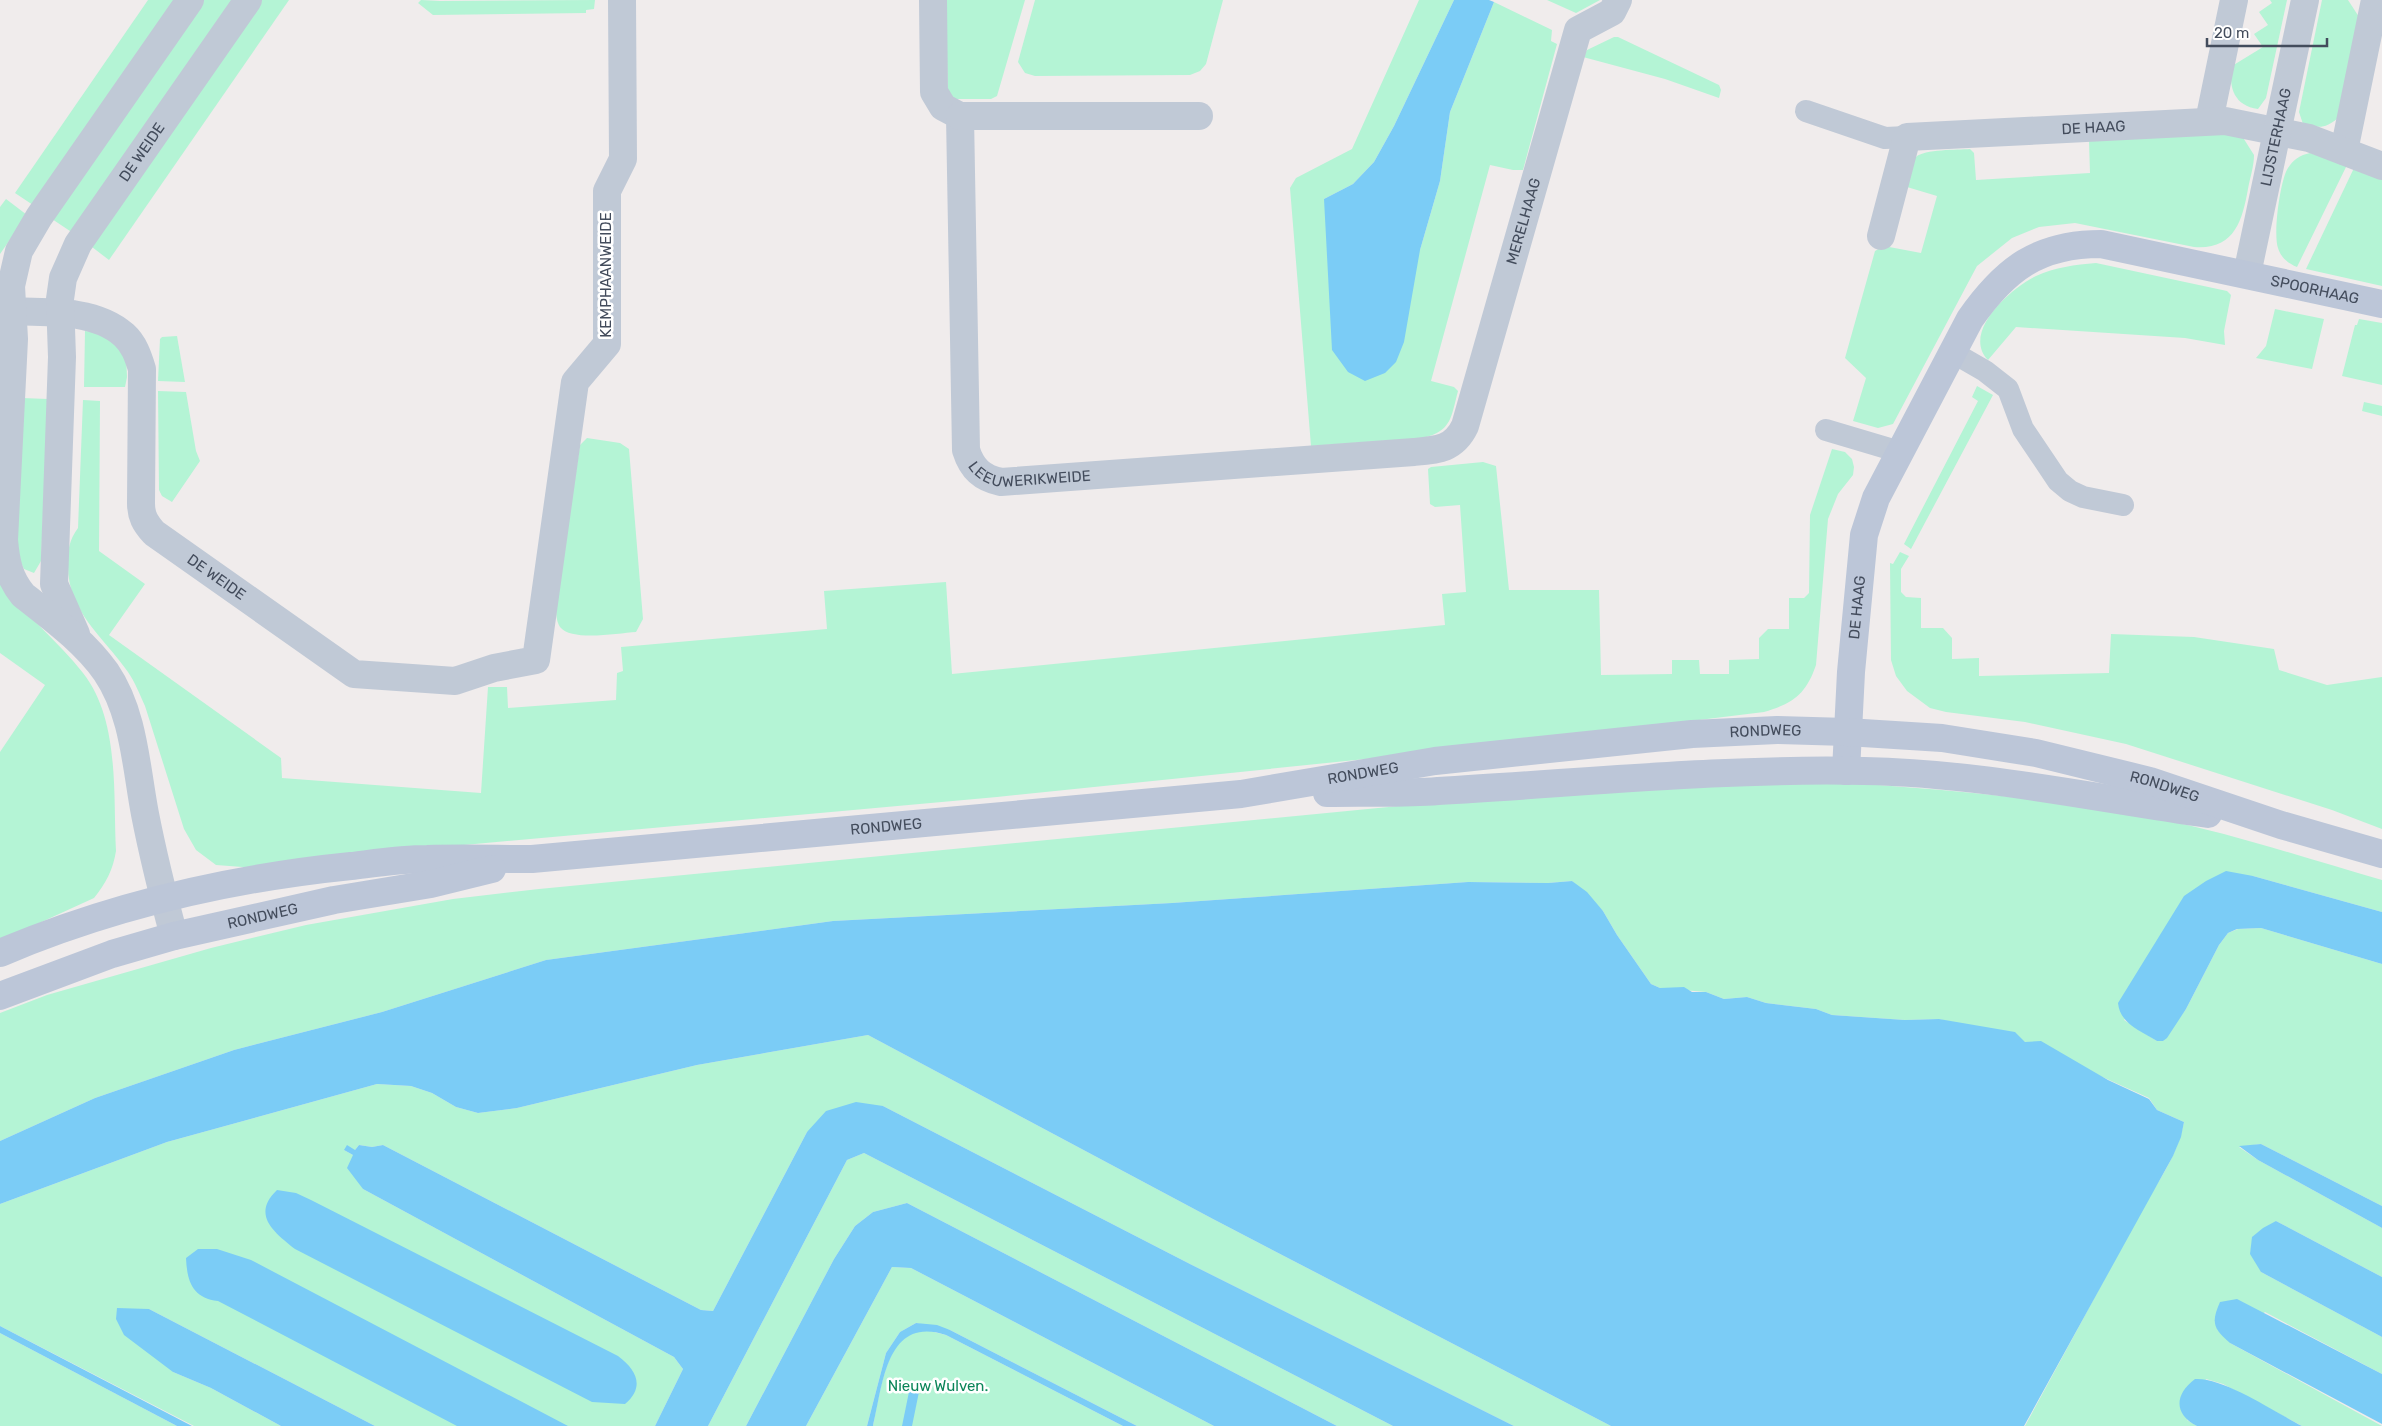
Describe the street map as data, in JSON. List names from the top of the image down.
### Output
{
  "streets": {
    "main road": ["DE HAAG", "SPOORHAAG", "RONDWEG"],
    "street": [
      "LIJSTERHAAG",
      "DE WEIDE",
      "MERELHAAG",
      "KEMPHAANWEIDE",
      "LEEUWERIKWEIDE"
    ]
  },
  "crossings": [
    ["DE HAAG", "LIJSTERHAAG"],
    ["DE HAAG", "SPOORHAAG"],
    ["DE HAAG", "RONDWEG"],
    ["LIJSTERHAAG", "SPOORHAAG"],
    ["DE WEIDE", "KEMPHAANWEIDE"],
    ["DE WEIDE", "RONDWEG"],
    ["MERELHAAG", "LEEUWERIKWEIDE"]
  ],
  "parks": ["Nieuw Wulven."],
  "scale_bar": "20 m"
}
